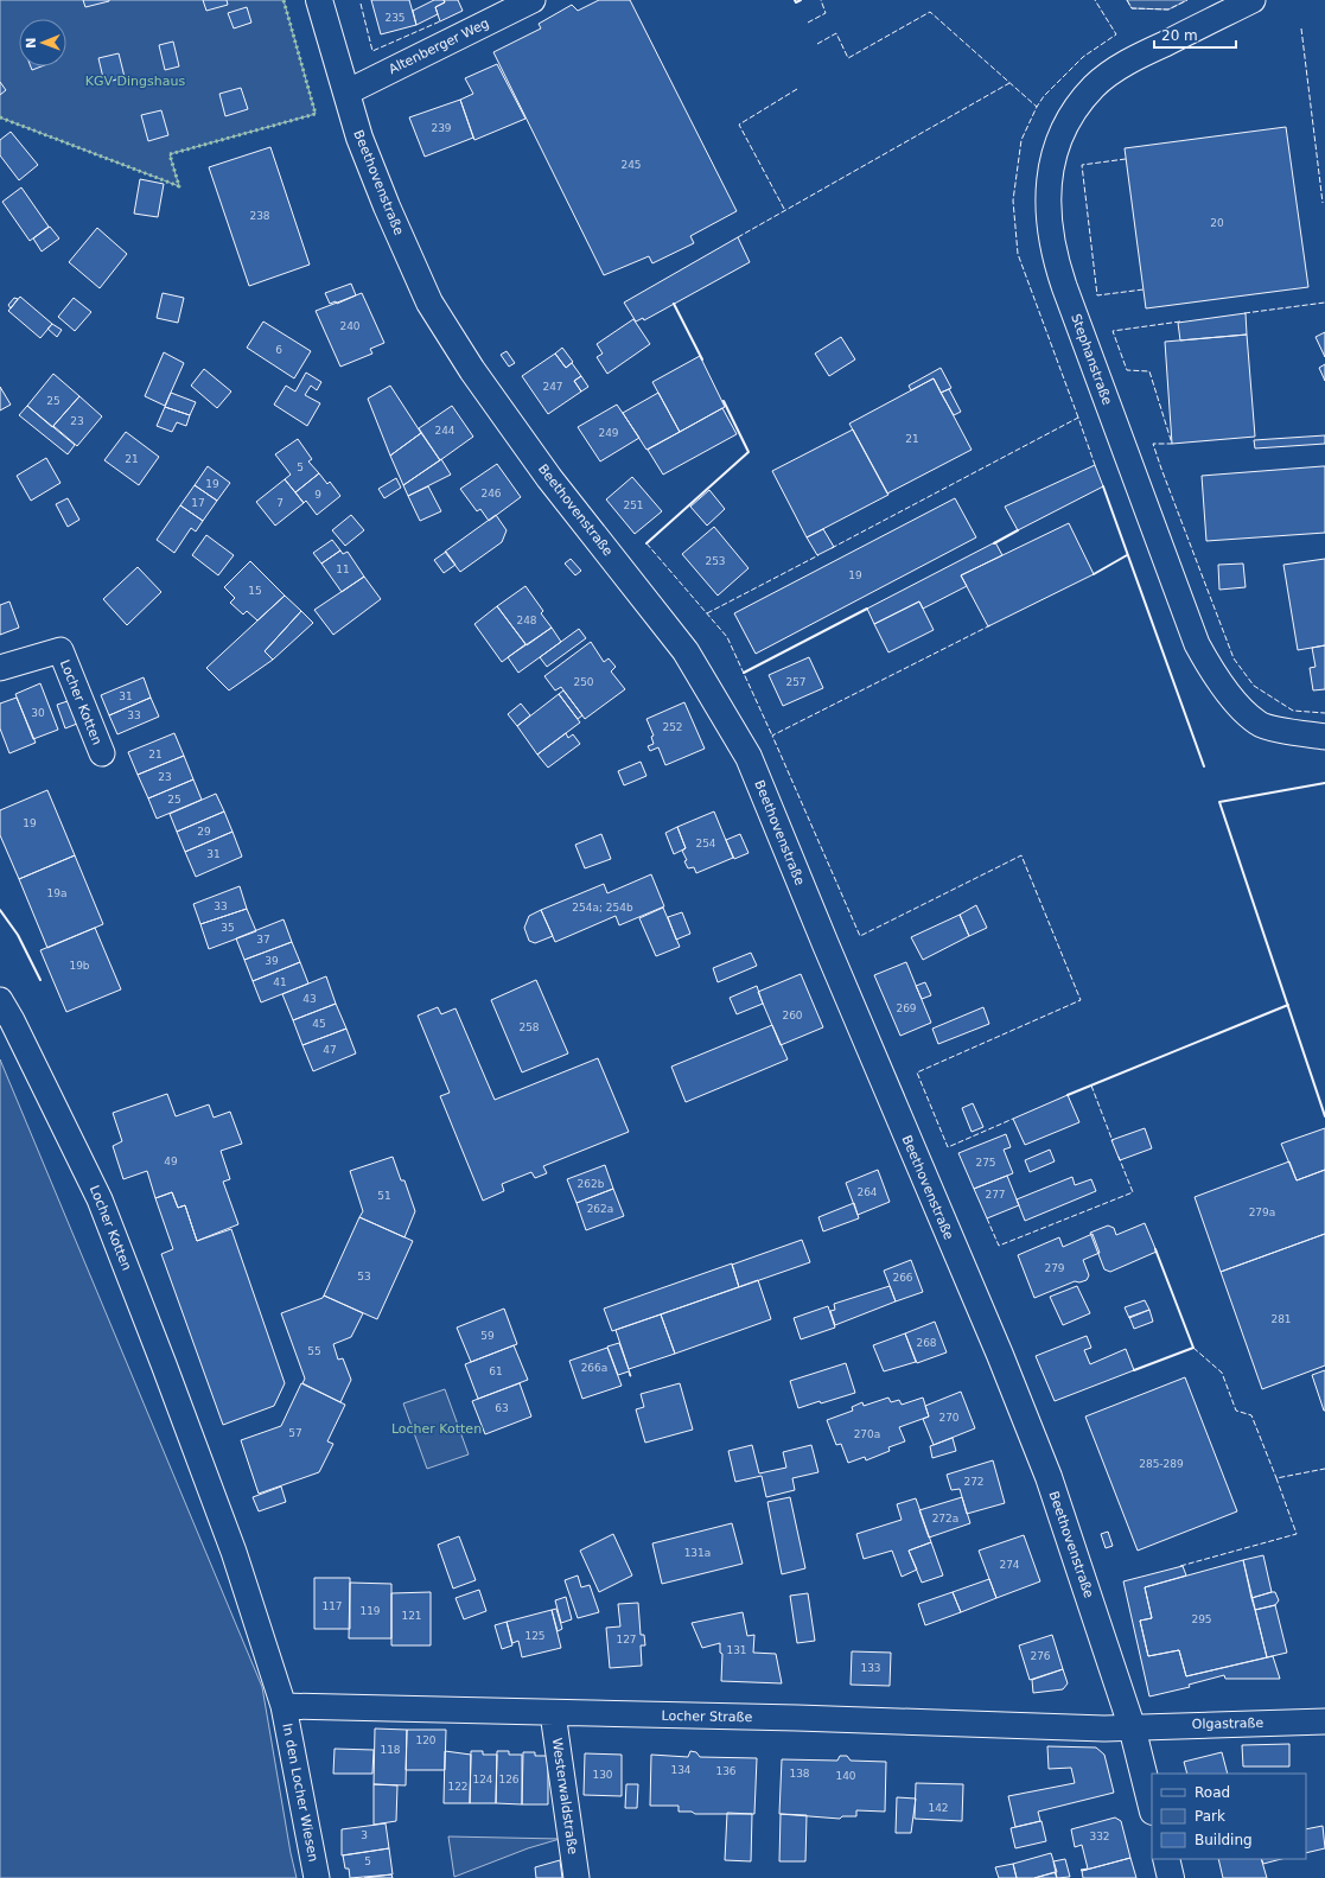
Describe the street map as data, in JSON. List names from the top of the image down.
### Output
{
  "streets": {
    "main road": ["Beethovenstraße"],
    "street": [
      "Altenberger Weg",
      "Stephanstraße",
      "Locher Kotten",
      "Locher Straße",
      "Olgastraße",
      "In den Locher Wiesen",
      "Westerwaldstraße"
    ]
  },
  "crossings": [
    ["Altenberger Weg", "Beethovenstraße"],
    ["Beethovenstraße", "Locher Straße"],
    ["Beethovenstraße", "Olgastraße"],
    ["Locher Kotten", "Locher Straße"],
    ["Locher Kotten", "In den Locher Wiesen"],
    ["Locher Straße", "Olgastraße"],
    ["Locher Straße", "In den Locher Wiesen"],
    ["Locher Straße", "Westerwaldstraße"]
  ],
  "parks": ["KGV Dingshaus", "Locher Kotten"],
  "house_numbers": [
    "235",
    "239",
    "245",
    "238",
    "20",
    "240",
    "6",
    "247",
    "25",
    "23",
    "244",
    "249",
    "21",
    "21",
    "5",
    "19",
    "246",
    "9",
    "17",
    "7",
    "251",
    "253",
    "11",
    "19",
    "15",
    "248",
    "250",
    "257",
    "31",
    "30",
    "33",
    "252",
    "21",
    "23",
    "25",
    "19",
    "29",
    "254",
    "31",
    "19a",
    "33",
    "254a; 254b",
    "35",
    "37",
    "39",
    "19b",
    "41",
    "43",
    "269",
    "260",
    "45",
    "258",
    "47",
    "49",
    "275",
    "262b",
    "264",
    "277",
    "51",
    "262a",
    "279a",
    "279",
    "53",
    "266",
    "281",
    "59",
    "268",
    "55",
    "266a",
    "61",
    "63",
    "270",
    "57",
    "270a",
    "285-289",
    "272",
    "272a",
    "131a",
    "274",
    "117",
    "119",
    "121",
    "295",
    "125",
    "127",
    "131",
    "276",
    "133",
    "120",
    "118",
    "134",
    "136",
    "138",
    "130",
    "140",
    "124",
    "126",
    "122",
    "142",
    "3",
    "332",
    "5"
  ],
  "legend": ["Road", "Park", "Building"],
  "scale_bar": "20 m",
  "north": "left"
}
